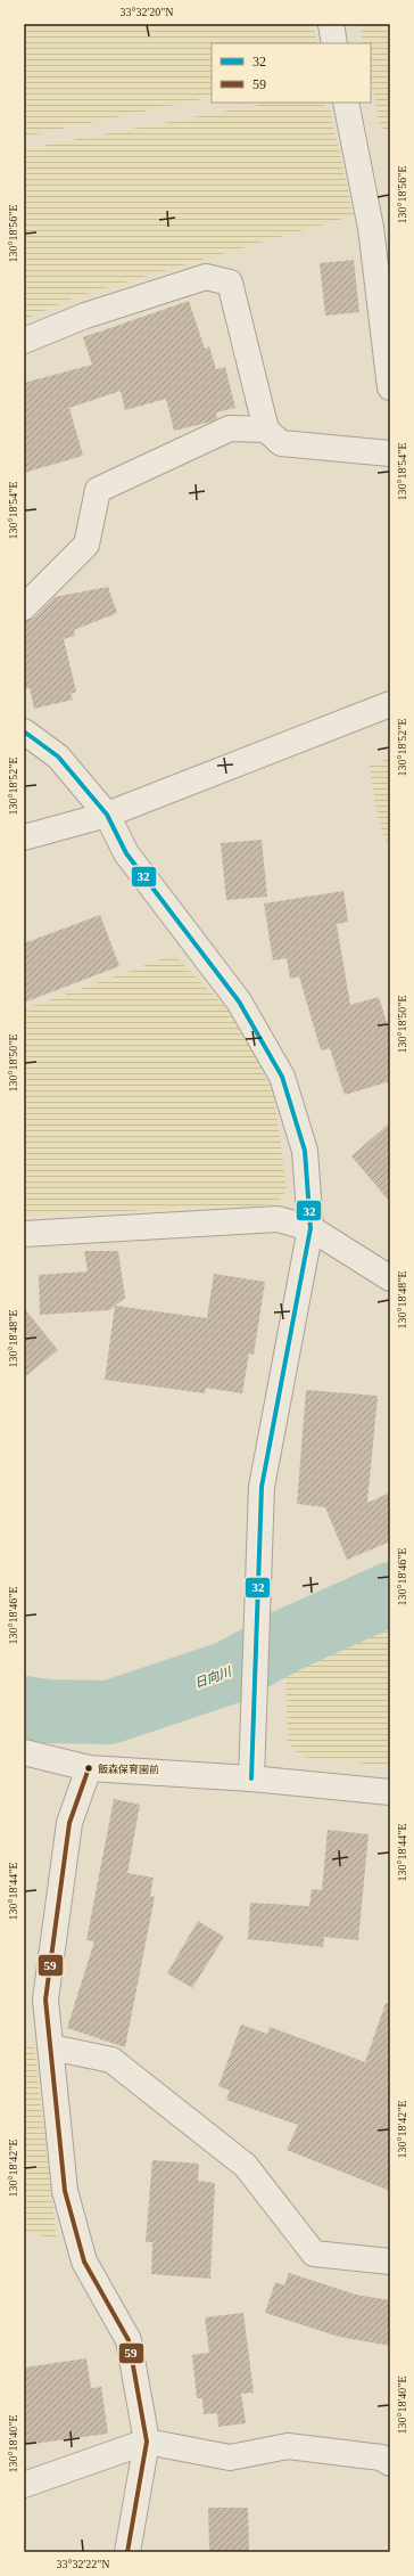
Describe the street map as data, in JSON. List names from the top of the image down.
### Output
{
  "water": ["日向川"],
  "places": ["飯森保育園前"],
  "lines": ["transit line 32", "transit line 59"],
  "legend": ["32", "59"],
  "coordinates": [
    "33°32'20\"N",
    "130°18'56\"E",
    "130°18'54\"E",
    "130°18'52\"E",
    "130°18'50\"E",
    "130°18'48\"E",
    "130°18'46\"E",
    "130°18'44\"E",
    "130°18'42\"E",
    "130°18'40\"E",
    "33°32'22\"N"
  ]
}
